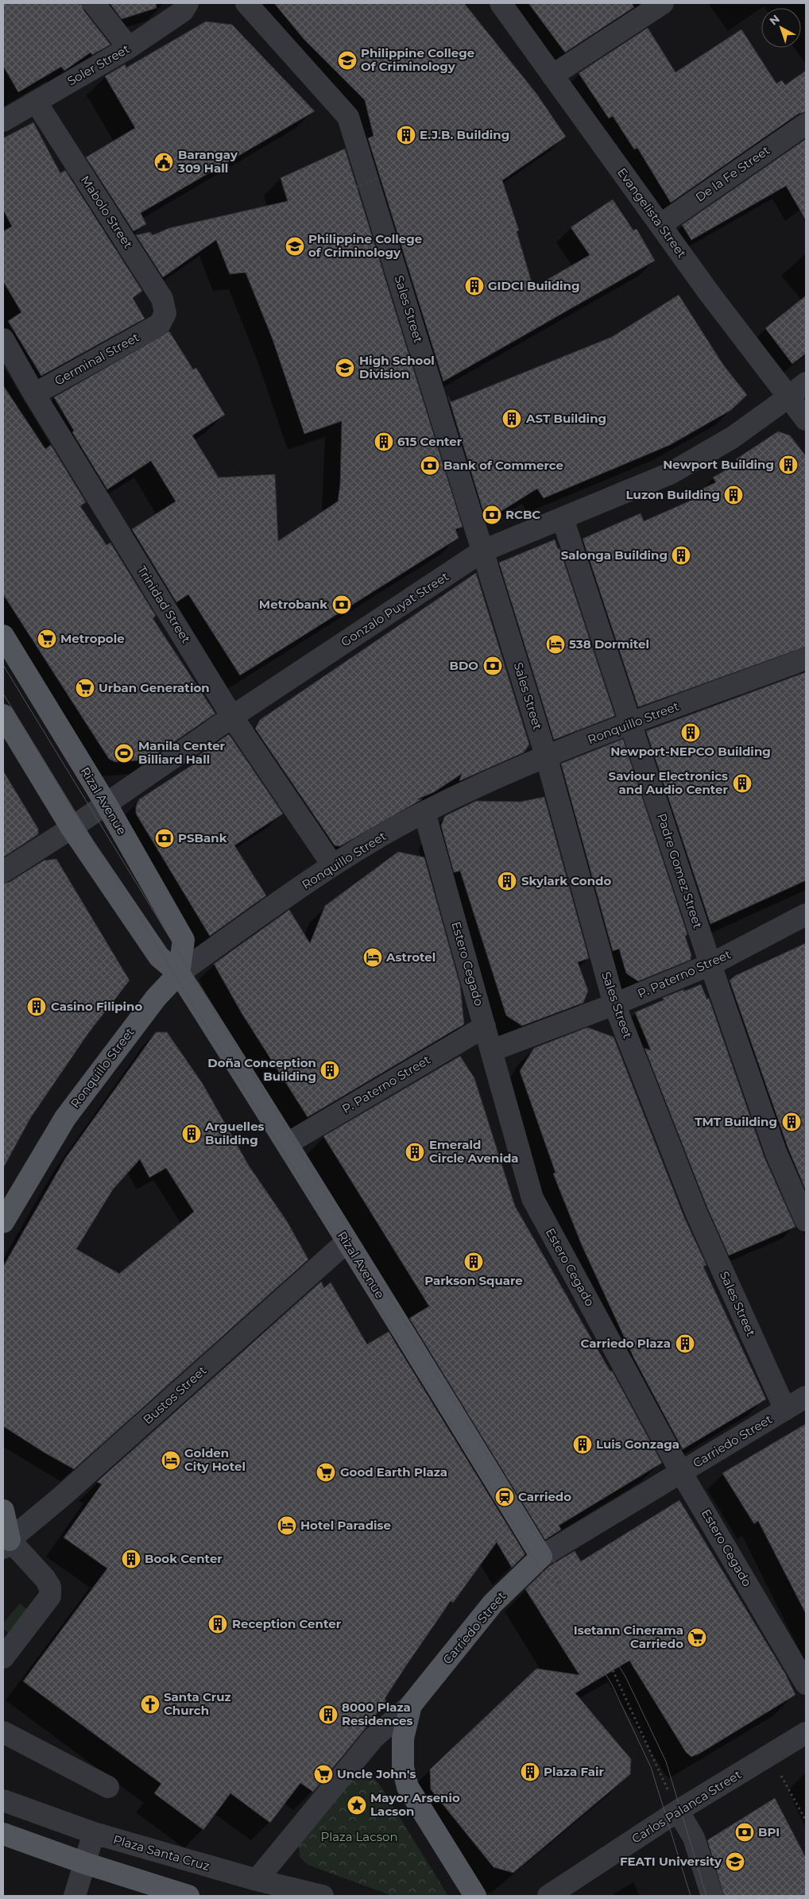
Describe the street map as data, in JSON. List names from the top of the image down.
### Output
{
  "streets": {
    "main road": ["Ronquillo Street", "Rizal Avenue", "Carriedo Street"],
    "street": [
      "Soler Street",
      "De la Fe Street",
      "Mabolo Street",
      "Evangelista Street",
      "Sales Street",
      "Germinal Street",
      "Trinidad Street",
      "Gonzalo Puyat Street",
      "Padre Gomez Street",
      "Estero Cegado",
      "P. Paterno Street",
      "Bustos Street",
      "Carlos Palanca Street",
      "Plaza Santa Cruz"
    ]
  },
  "crossings": [
    ["Soler Street", "Mabolo Street"],
    ["De la Fe Street", "Evangelista Street"],
    ["Mabolo Street", "Germinal Street"],
    ["Evangelista Street", "Gonzalo Puyat Street"],
    ["Sales Street", "Gonzalo Puyat Street"],
    ["Sales Street", "Ronquillo Street"],
    ["Sales Street", "P. Paterno Street"],
    ["Sales Street", "Carriedo Street"],
    ["Germinal Street", "Trinidad Street"],
    ["Trinidad Street", "Gonzalo Puyat Street"],
    ["Trinidad Street", "Ronquillo Street"],
    ["Gonzalo Puyat Street", "Rizal Avenue"],
    ["Gonzalo Puyat Street", "Padre Gomez Street"],
    ["Ronquillo Street", "Rizal Avenue"],
    ["Ronquillo Street", "Padre Gomez Street"],
    ["Ronquillo Street", "Estero Cegado"],
    ["Rizal Avenue", "P. Paterno Street"],
    ["Rizal Avenue", "Bustos Street"],
    ["Rizal Avenue", "Carriedo Street"],
    ["Padre Gomez Street", "P. Paterno Street"],
    ["Estero Cegado", "P. Paterno Street"],
    ["Estero Cegado", "Carriedo Street"]
  ],
  "parks": ["Plaza Lacson"],
  "places": {
    "school or university": [
      "Philippine College Of Criminology",
      "Philippine College of Criminology",
      "High School Division",
      "FEATI University"
    ],
    "building": [
      "E.J.B. Building",
      "GIDCI Building",
      "AST Building",
      "615 Center",
      "Newport Building",
      "Luzon Building",
      "Salonga Building",
      "Newport-NEPCO Building",
      "Saviour Electronics and Audio Center",
      "Skylark Condo",
      "Casino Filipino",
      "Doña Conception Building",
      "TMT Building",
      "Arguelles Building",
      "Emerald Circle Avenida",
      "Parkson Square",
      "Carriedo Plaza",
      "Luis Gonzaga",
      "Book Center",
      "Reception Center",
      "8000 Plaza Residences",
      "Plaza Fair"
    ],
    "public building": ["Barangay 309 Hall"],
    "bank": [
      "Bank of Commerce",
      "RCBC",
      "Metrobank",
      "BDO",
      "PSBank",
      "BPI"
    ],
    "supermarket": [
      "Metropole",
      "Urban Generation",
      "Good Earth Plaza",
      "Isetann Cinerama Carriedo",
      "Uncle John's"
    ],
    "hotel": [
      "538 Dormitel",
      "Astrotel",
      "Golden City Hotel",
      "Hotel Paradise"
    ],
    "sports": ["Manila Center Billiard Hall"],
    "station": ["Carriedo"],
    "church": ["Santa Cruz Church"],
    "place": ["Mayor Arsenio Lacson"]
  },
  "north": "top left"
}
